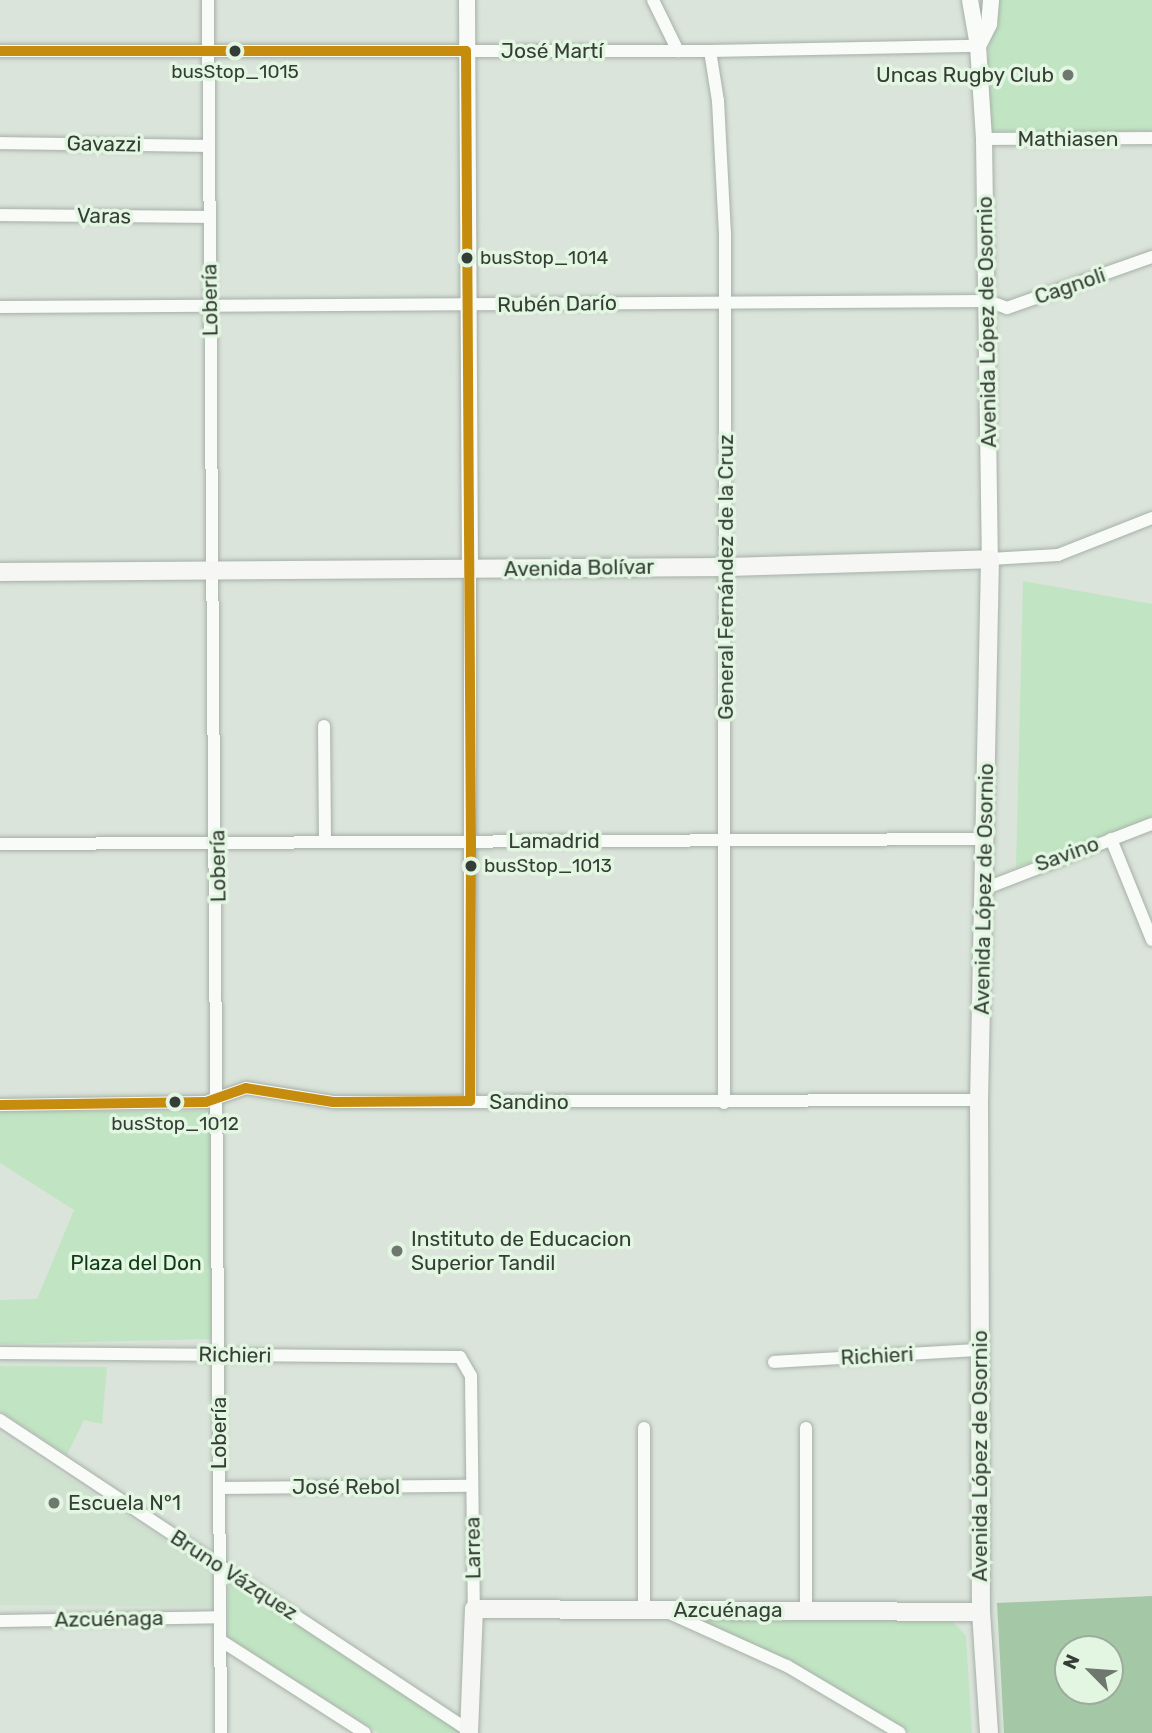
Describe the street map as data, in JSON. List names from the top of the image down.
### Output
{
  "streets": {
    "main road": [
      "Avenida López de Osornio",
      "Avenida Bolívar",
      "Larrea",
      "Azcuénaga"
    ],
    "street": [
      "José Martí",
      "Mathiasen",
      "Gavazzi",
      "Varas",
      "Cagnoli",
      "Lobería",
      "Rubén Darío",
      "General Fernández de la Cruz",
      "Lamadrid",
      "Savino",
      "Sandino",
      "Richieri",
      "José Rebol",
      "Bruno Vázquez"
    ]
  },
  "crossings": [
    ["José Martí", "Lobería"],
    ["José Martí", "Avenida López de Osornio"],
    ["José Martí", "General Fernández de la Cruz"],
    ["Mathiasen", "Avenida López de Osornio"],
    ["Gavazzi", "Lobería"],
    ["Varas", "Lobería"],
    ["Cagnoli", "Rubén Darío"],
    ["Cagnoli", "Avenida López de Osornio"],
    ["Lobería", "Rubén Darío"],
    ["Lobería", "Avenida Bolívar"],
    ["Lobería", "Lamadrid"],
    ["Lobería", "Sandino"],
    ["Lobería", "Richieri"],
    ["Lobería", "José Rebol"],
    ["Lobería", "Bruno Vázquez"],
    ["Lobería", "Azcuénaga"],
    ["Rubén Darío", "Avenida López de Osornio"],
    ["Rubén Darío", "General Fernández de la Cruz"],
    ["Avenida López de Osornio", "Avenida Bolívar"],
    ["Avenida López de Osornio", "Lamadrid"],
    ["Avenida López de Osornio", "Savino"],
    ["Avenida López de Osornio", "Sandino"],
    ["Avenida López de Osornio", "Richieri"],
    ["Avenida López de Osornio", "Azcuénaga"],
    ["Avenida Bolívar", "General Fernández de la Cruz"],
    ["General Fernández de la Cruz", "Lamadrid"],
    ["General Fernández de la Cruz", "Sandino"],
    ["Richieri", "Larrea"],
    ["José Rebol", "Larrea"],
    ["Larrea", "Bruno Vázquez"],
    ["Larrea", "Azcuénaga"]
  ],
  "parks": ["Plaza del Don"],
  "places": [
    "busStop_1015",
    "Uncas Rugby Club",
    "busStop_1014",
    "busStop_1013",
    "busStop_1012",
    "Instituto de Educacion Superior Tandil",
    "Escuela N°1"
  ],
  "north": "top left"
}
